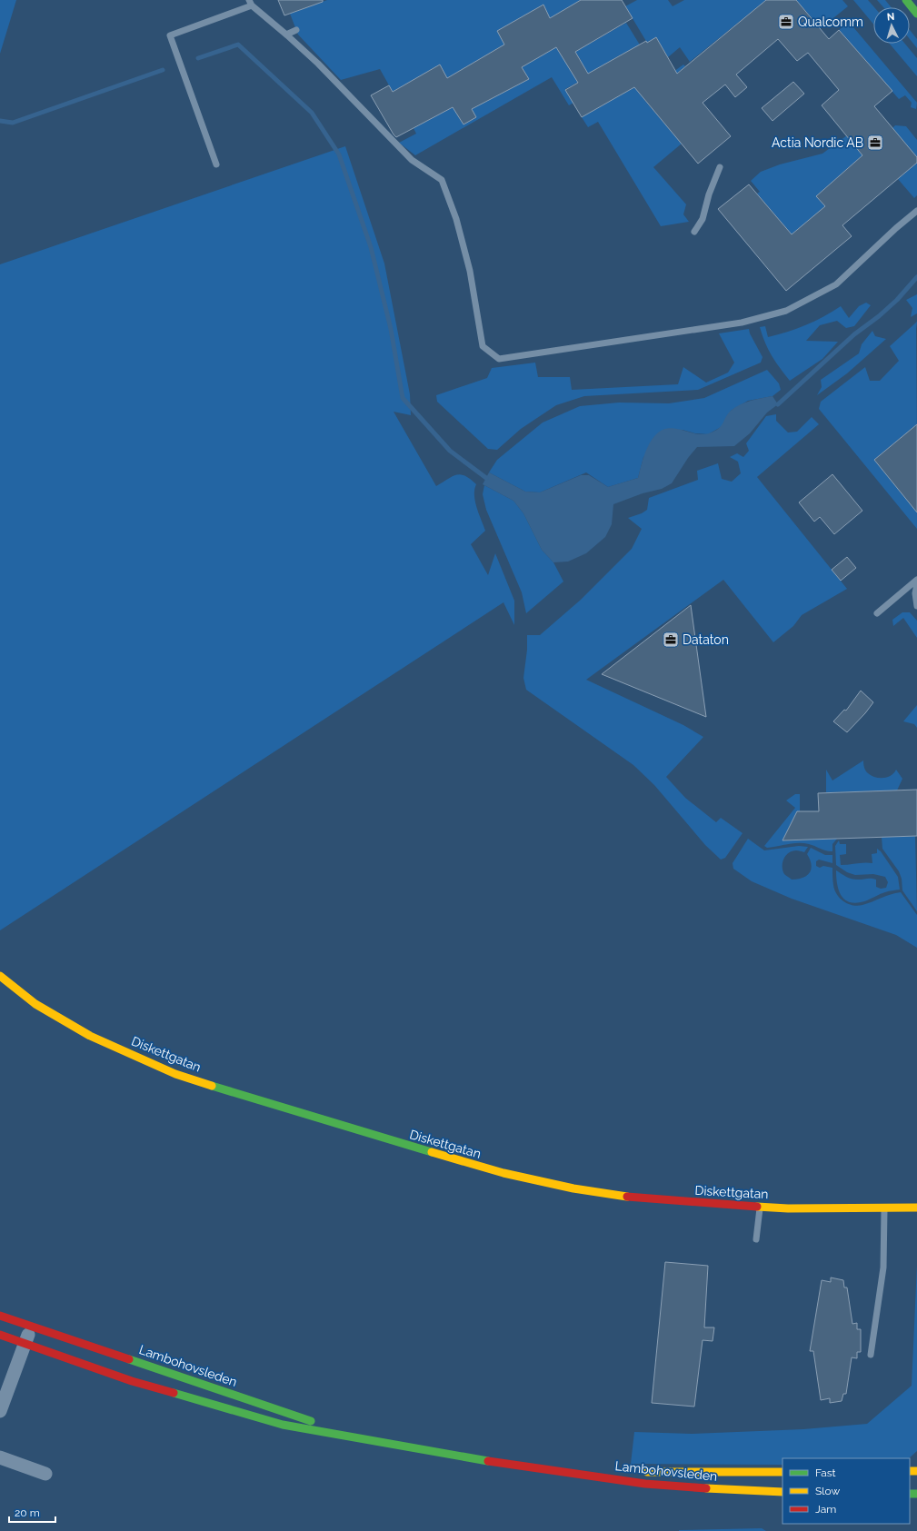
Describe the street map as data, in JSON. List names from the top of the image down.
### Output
{
  "streets": {
    "main road": ["Diskettgatan", "Lambohovsleden"]
  },
  "places": {
    "office": ["Qualcomm", "Actia Nordic AB", "Dataton"]
  },
  "legend": ["Fast", "Slow", "Jam"],
  "scale_bar": "20 m",
  "north": "top"
}
